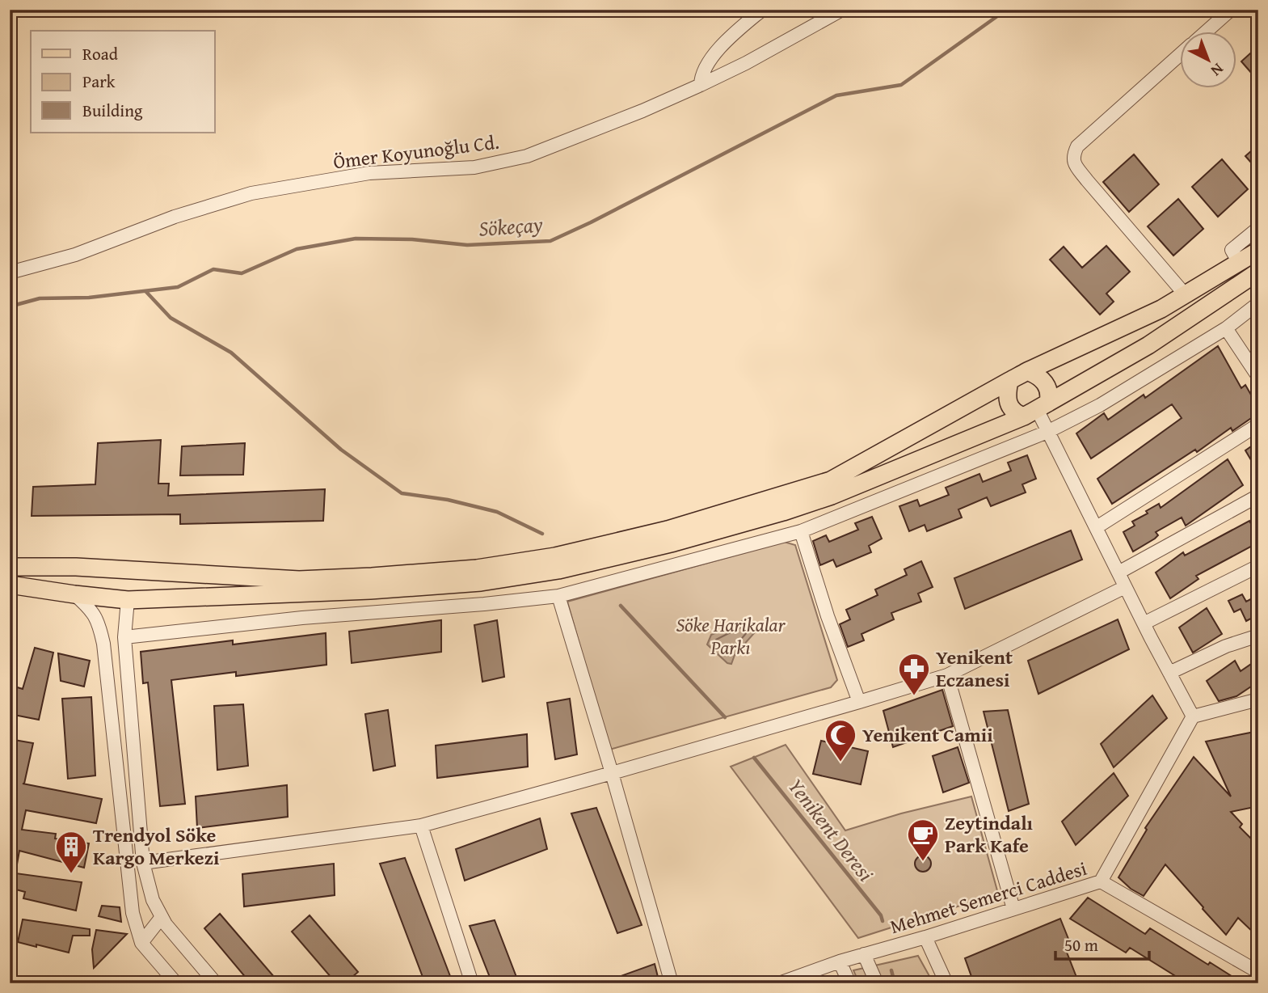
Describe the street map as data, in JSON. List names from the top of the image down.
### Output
{
  "streets": {
    "street": ["Ömer Koyunoğlu Cd.", "Mehmet Semerci Caddesi"]
  },
  "water": ["Sökeçay", "Yenikent Deresi"],
  "parks": ["Söke Harikalar Parkı"],
  "places": {
    "pharmacy": ["Yenikent Eczanesi"],
    "mosque": ["Yenikent Camii"],
    "cafe": ["Zeytindalı Park Kafe"],
    "building": ["Trendyol Söke Kargo Merkezi"]
  },
  "legend": ["Road", "Park", "Building"],
  "scale_bar": "50 m",
  "north": "bottom right"
}
